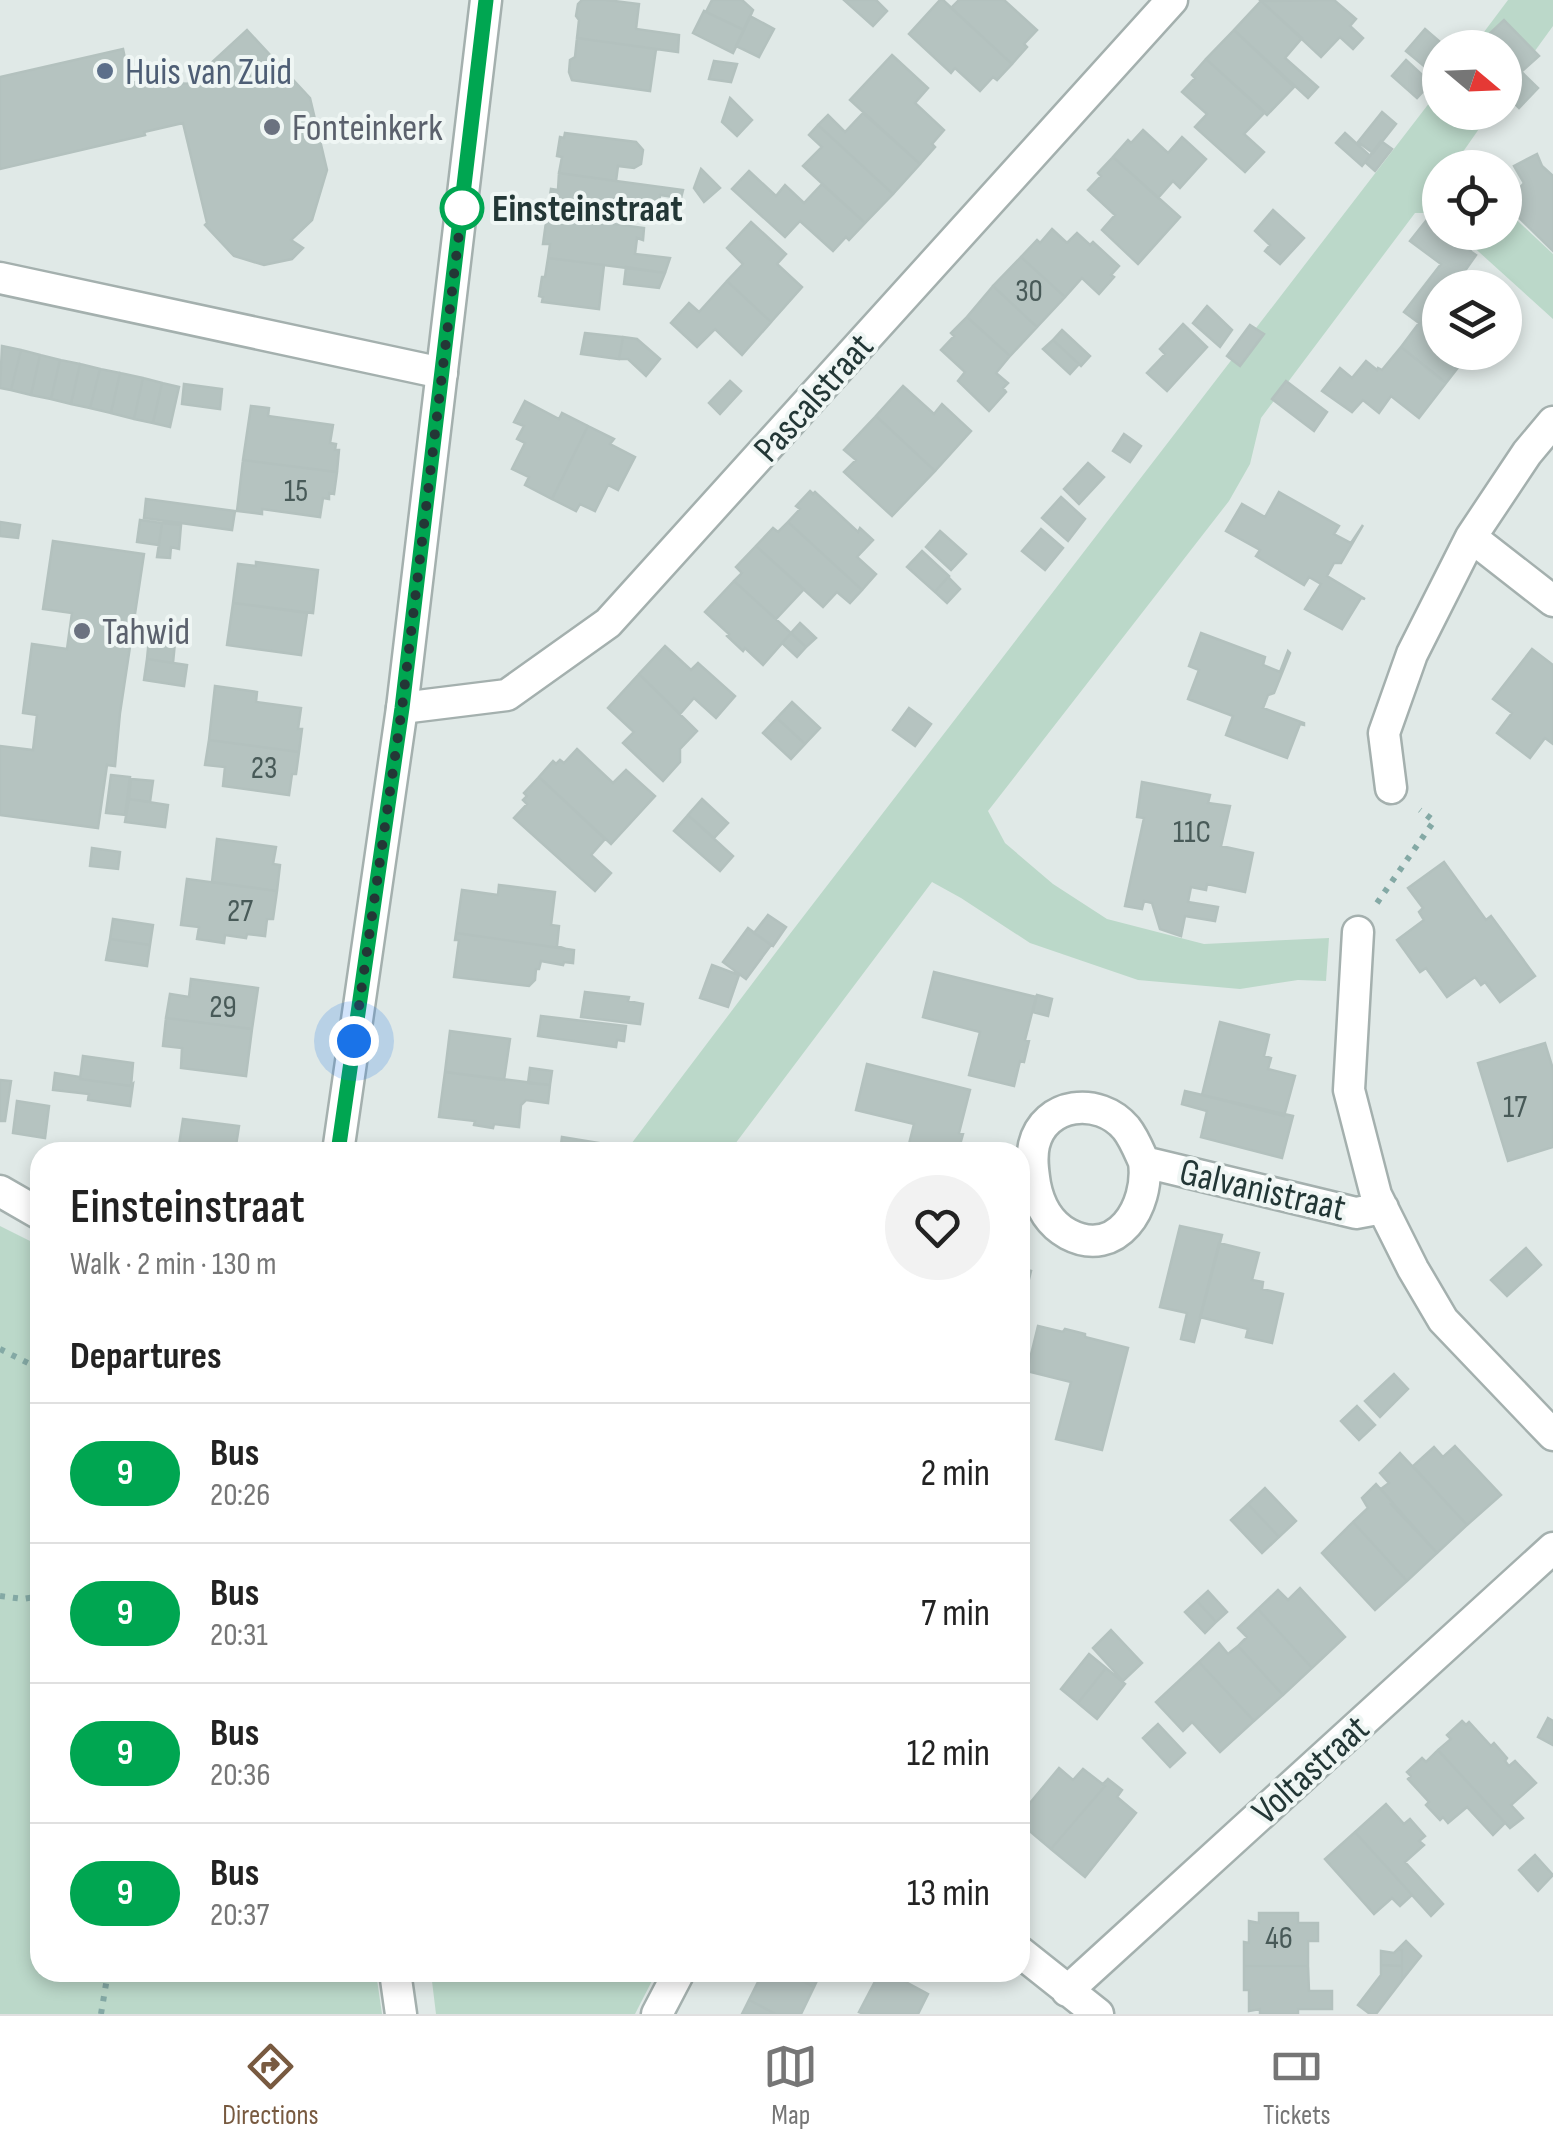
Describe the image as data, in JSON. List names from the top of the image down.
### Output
{
  "streets": {
    "street": ["Pascalstraat", "Galvanistraat", "Voltastraat"]
  },
  "places": [
    "Huis van Zuid",
    "Fonteinkerk",
    "Einsteinstraat",
    "Tahwid"
  ],
  "lines": ["bus line 9"],
  "house_numbers": [
    "30",
    "15",
    "23",
    "11C",
    "27",
    "29",
    "17",
    "46"
  ],
  "north": "right",
  "page": {
    "heading": [
      ["Einsteinstraat", "Walk · 2 min · 130 m"],
      "Departures"
    ],
    "list": [
      {
        "mark": "9",
        "name": "Bus",
        "note": "20:26",
        "value": "2 min"
      },
      {
        "mark": "9",
        "name": "Bus",
        "note": "20:31",
        "value": "7 min"
      },
      {
        "mark": "9",
        "name": "Bus",
        "note": "20:36",
        "value": "12 min"
      },
      {
        "mark": "9",
        "name": "Bus",
        "note": "20:37",
        "value": "13 min"
      }
    ],
    "tabs": ["Directions", "Map", "Tickets"]
  }
}
